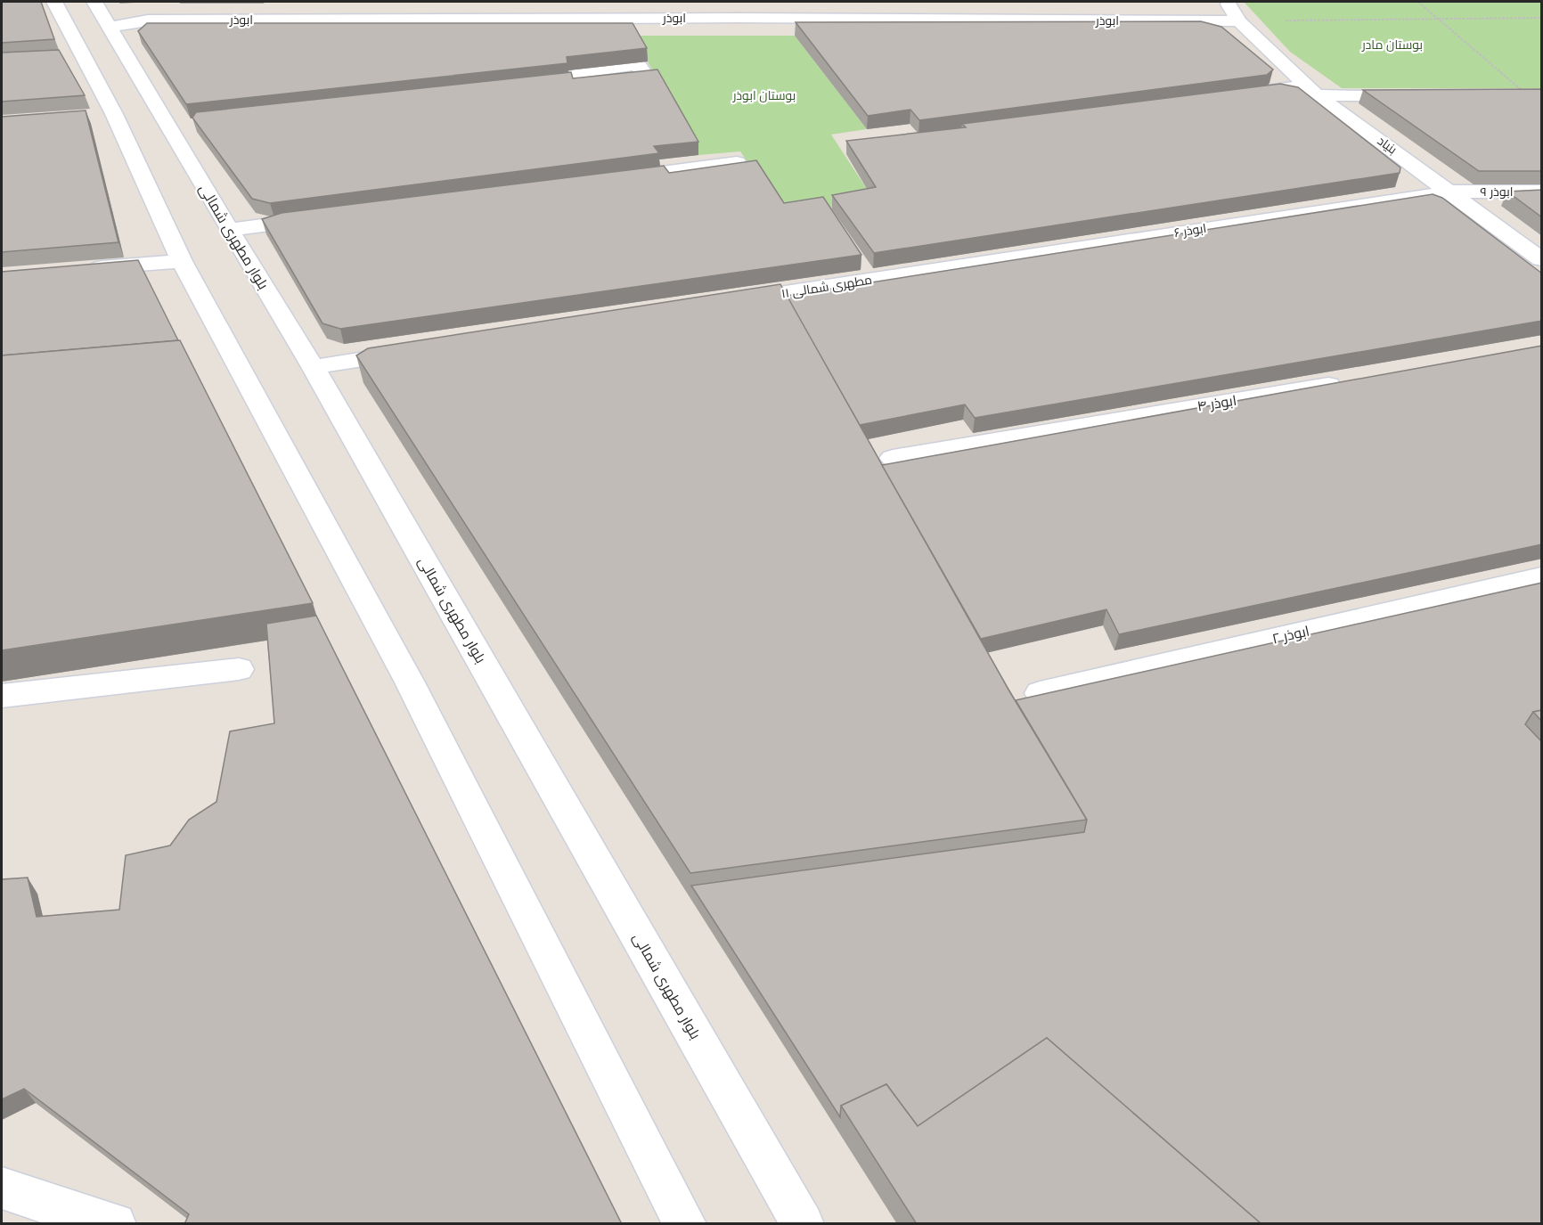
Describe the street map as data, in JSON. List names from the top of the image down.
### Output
{
  "streets": {
    "street": [
      "ابوذر",
      "بنیاد",
      "ابوذر ۹",
      "ابوذر ۶",
      "بلوار مطهری شمالی",
      "مطهری شمالی ۱۱",
      "ابوذر ۴",
      "ابوذر ۲"
    ]
  },
  "crossings": [
    ["ابوذر", "بنیاد"],
    ["ابوذر", "بلوار مطهری شمالی"],
    ["بنیاد", "ابوذر ۹"],
    ["بنیاد", "ابوذر ۶"],
    ["ابوذر ۹", "ابوذر ۶"],
    ["ابوذر ۶", "مطهری شمالی ۱۱"]
  ],
  "parks": ["بوستان مادر", "بوستان ابوذر"]
}
